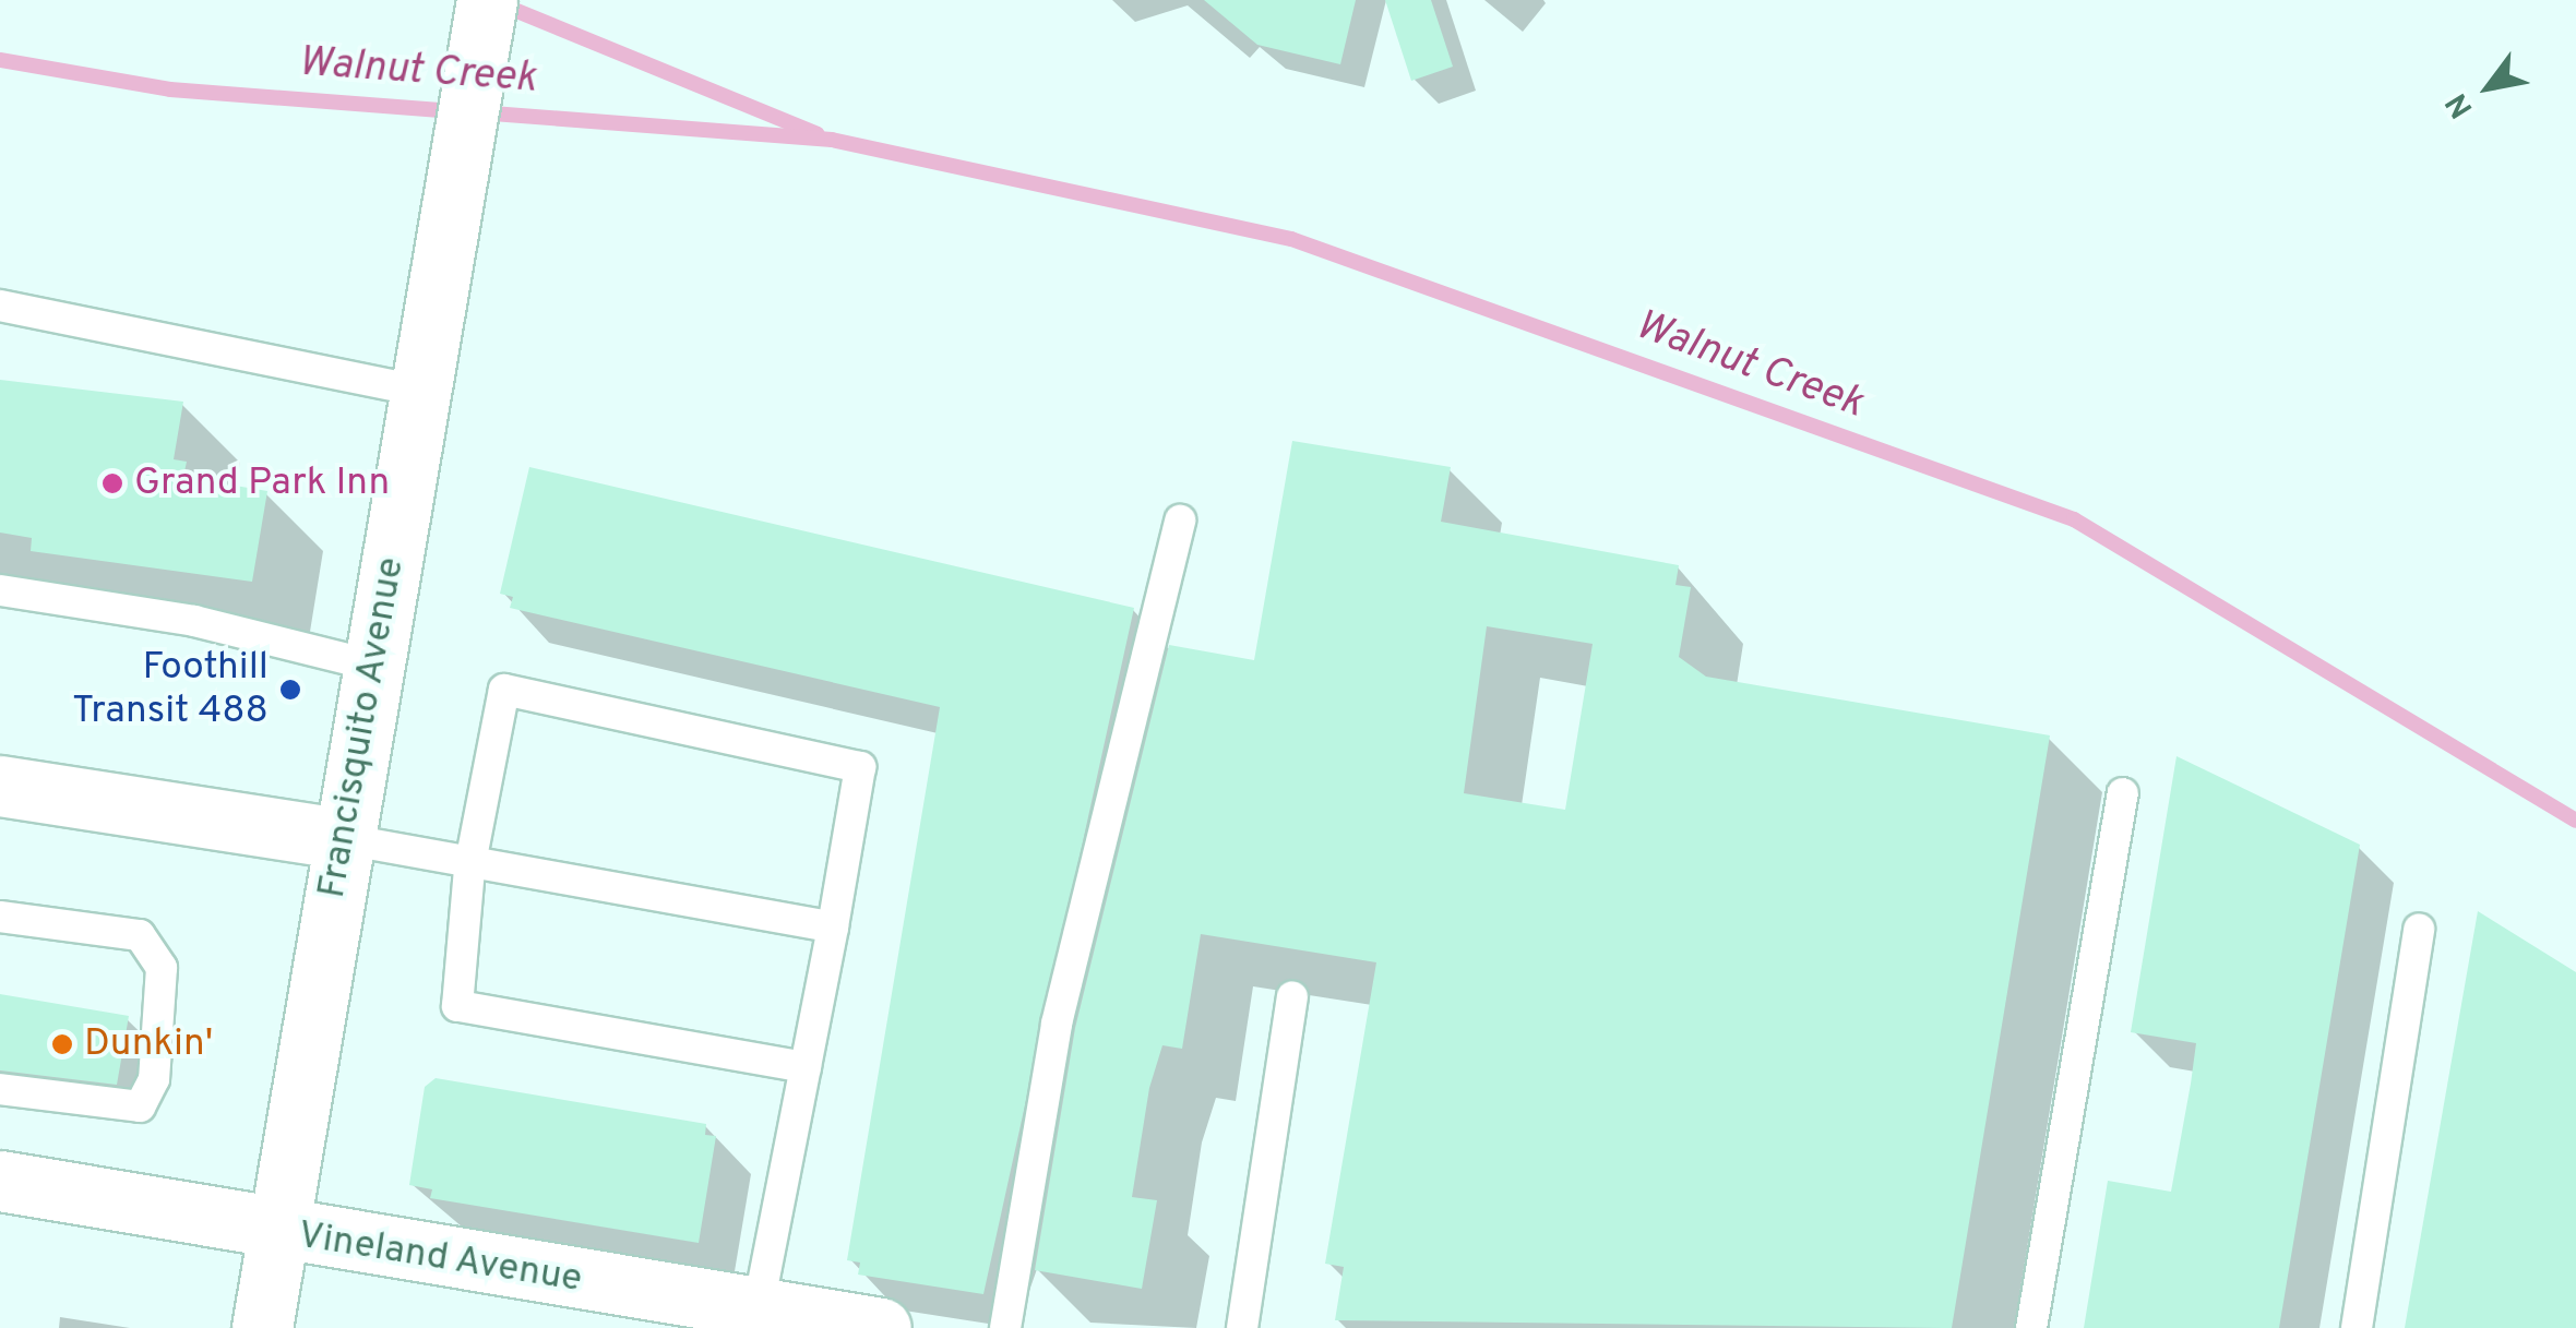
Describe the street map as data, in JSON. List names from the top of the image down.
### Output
{
  "streets": {
    "street": ["Francisquito Avenue", "Vineland Avenue"]
  },
  "crossings": [
    ["Francisquito Avenue", "Vineland Avenue"]
  ],
  "water": ["Walnut Creek"],
  "places": ["Grand Park Inn", "Foothill Transit 488", "Dunkin'"],
  "north": "bottom left"
}
